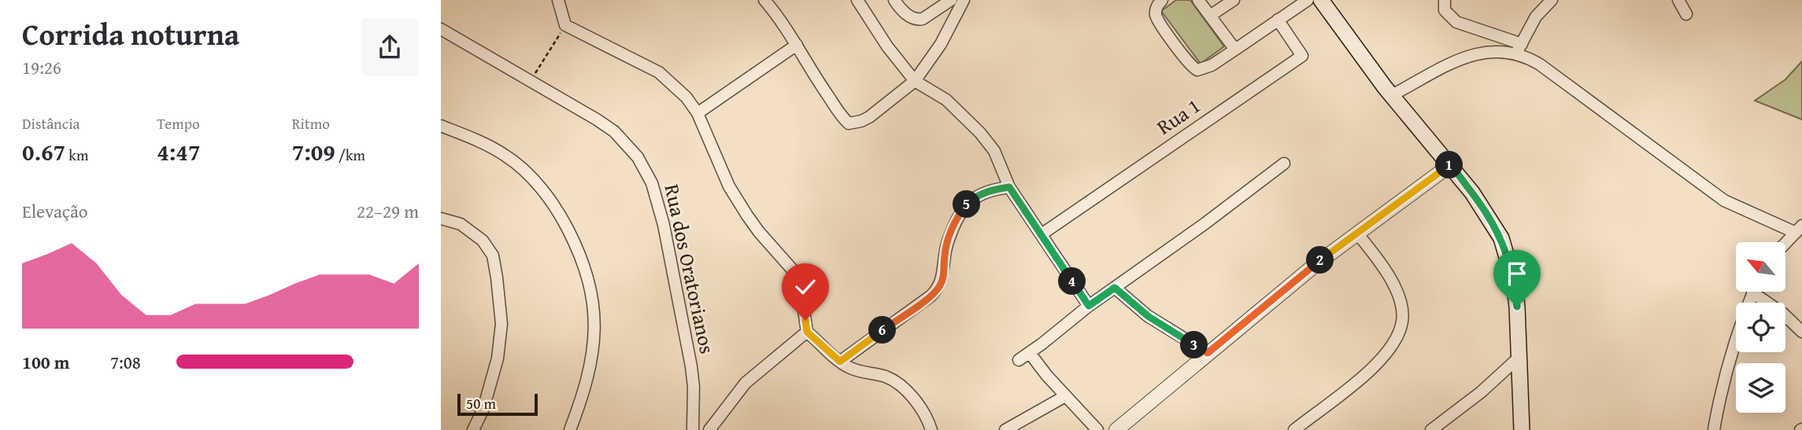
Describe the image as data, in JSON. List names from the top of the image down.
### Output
{
  "streets": {
    "street": ["Rua 1", "Rua dos Oratorianos"]
  },
  "scale_bar": "50 m",
  "north": "top left",
  "page": {
    "heading": ["Corrida noturna", "19:26"],
    "stats": [
      ["Distância", "0.67 km"],
      ["Tempo", "4:47"],
      ["Ritmo", "7:09 /km"]
    ],
    "pins": [
      "1",
      "5",
      "2",
      "4",
      "6",
      "3"
    ],
    "chart": ["Elevação", "22–29 m"],
    "list": [
      {
        "name": "100 m",
        "note": "7:08"
      }
    ],
    "scale": "50 m"
  }
}
